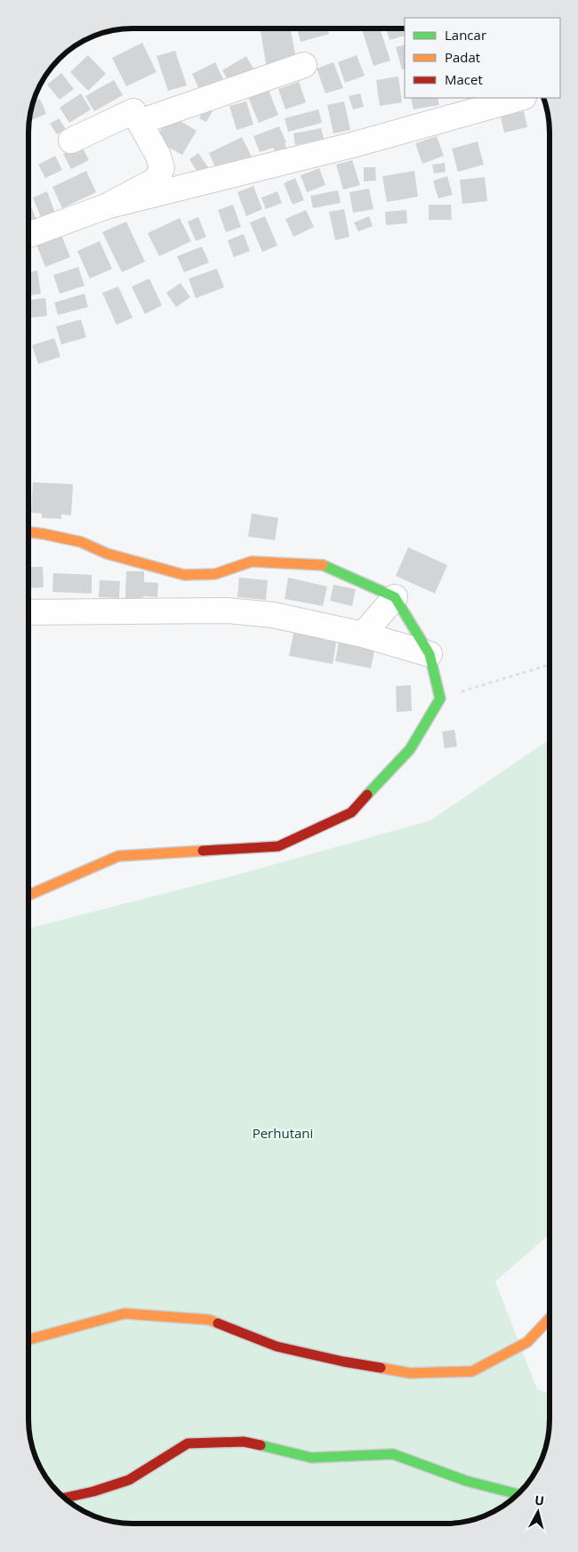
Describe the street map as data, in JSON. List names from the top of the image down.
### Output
{
  "parks": ["Perhutani"],
  "legend": ["Lancar", "Padat", "Macet"],
  "north": "top"
}
